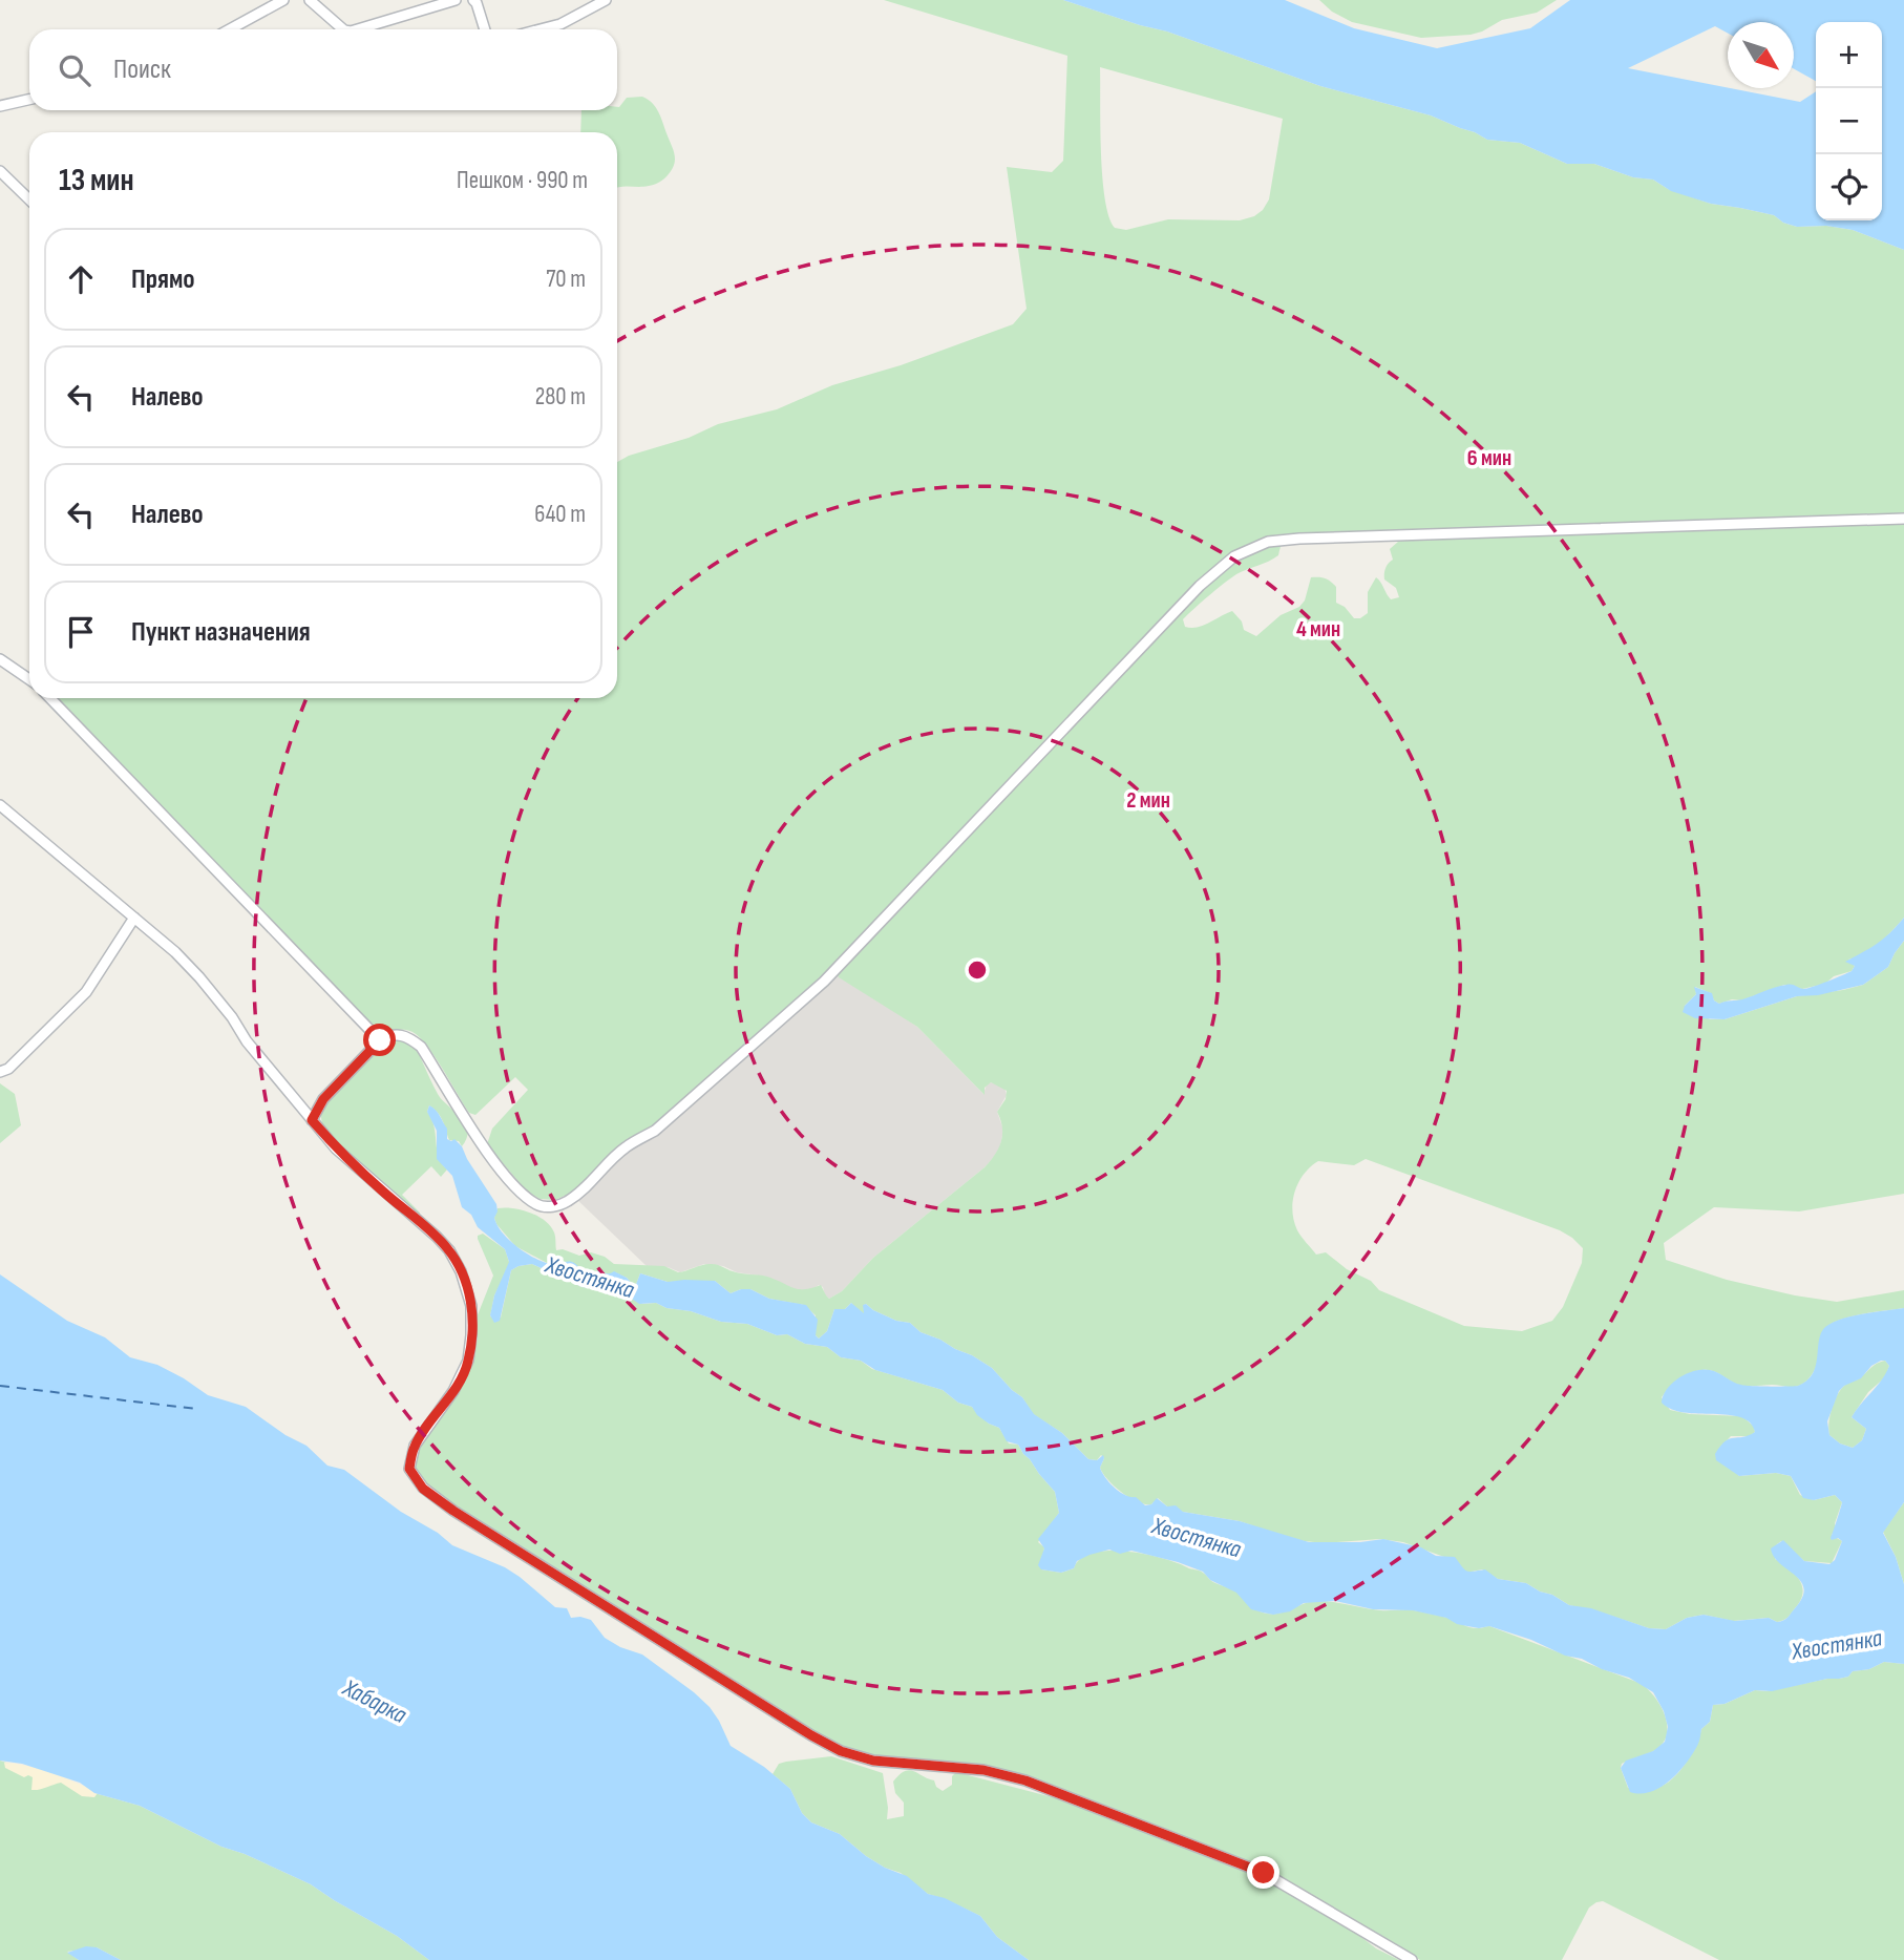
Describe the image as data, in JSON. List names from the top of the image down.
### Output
{
  "water": ["Хвостянка", "Хабарка"],
  "north": "bottom right",
  "page": {
    "map_buttons": ["+", "−"],
    "search": "Поиск",
    "heading": ["13 мин", "Пешком · 990 m"],
    "list": [
      ["Прямо", "70 m"],
      ["Налево", "280 m"],
      ["Налево", "640 m"],
      "Пункт назначения"
    ]
  },
  "rings": ["6 мин", "4 мин", "2 мин"]
}
